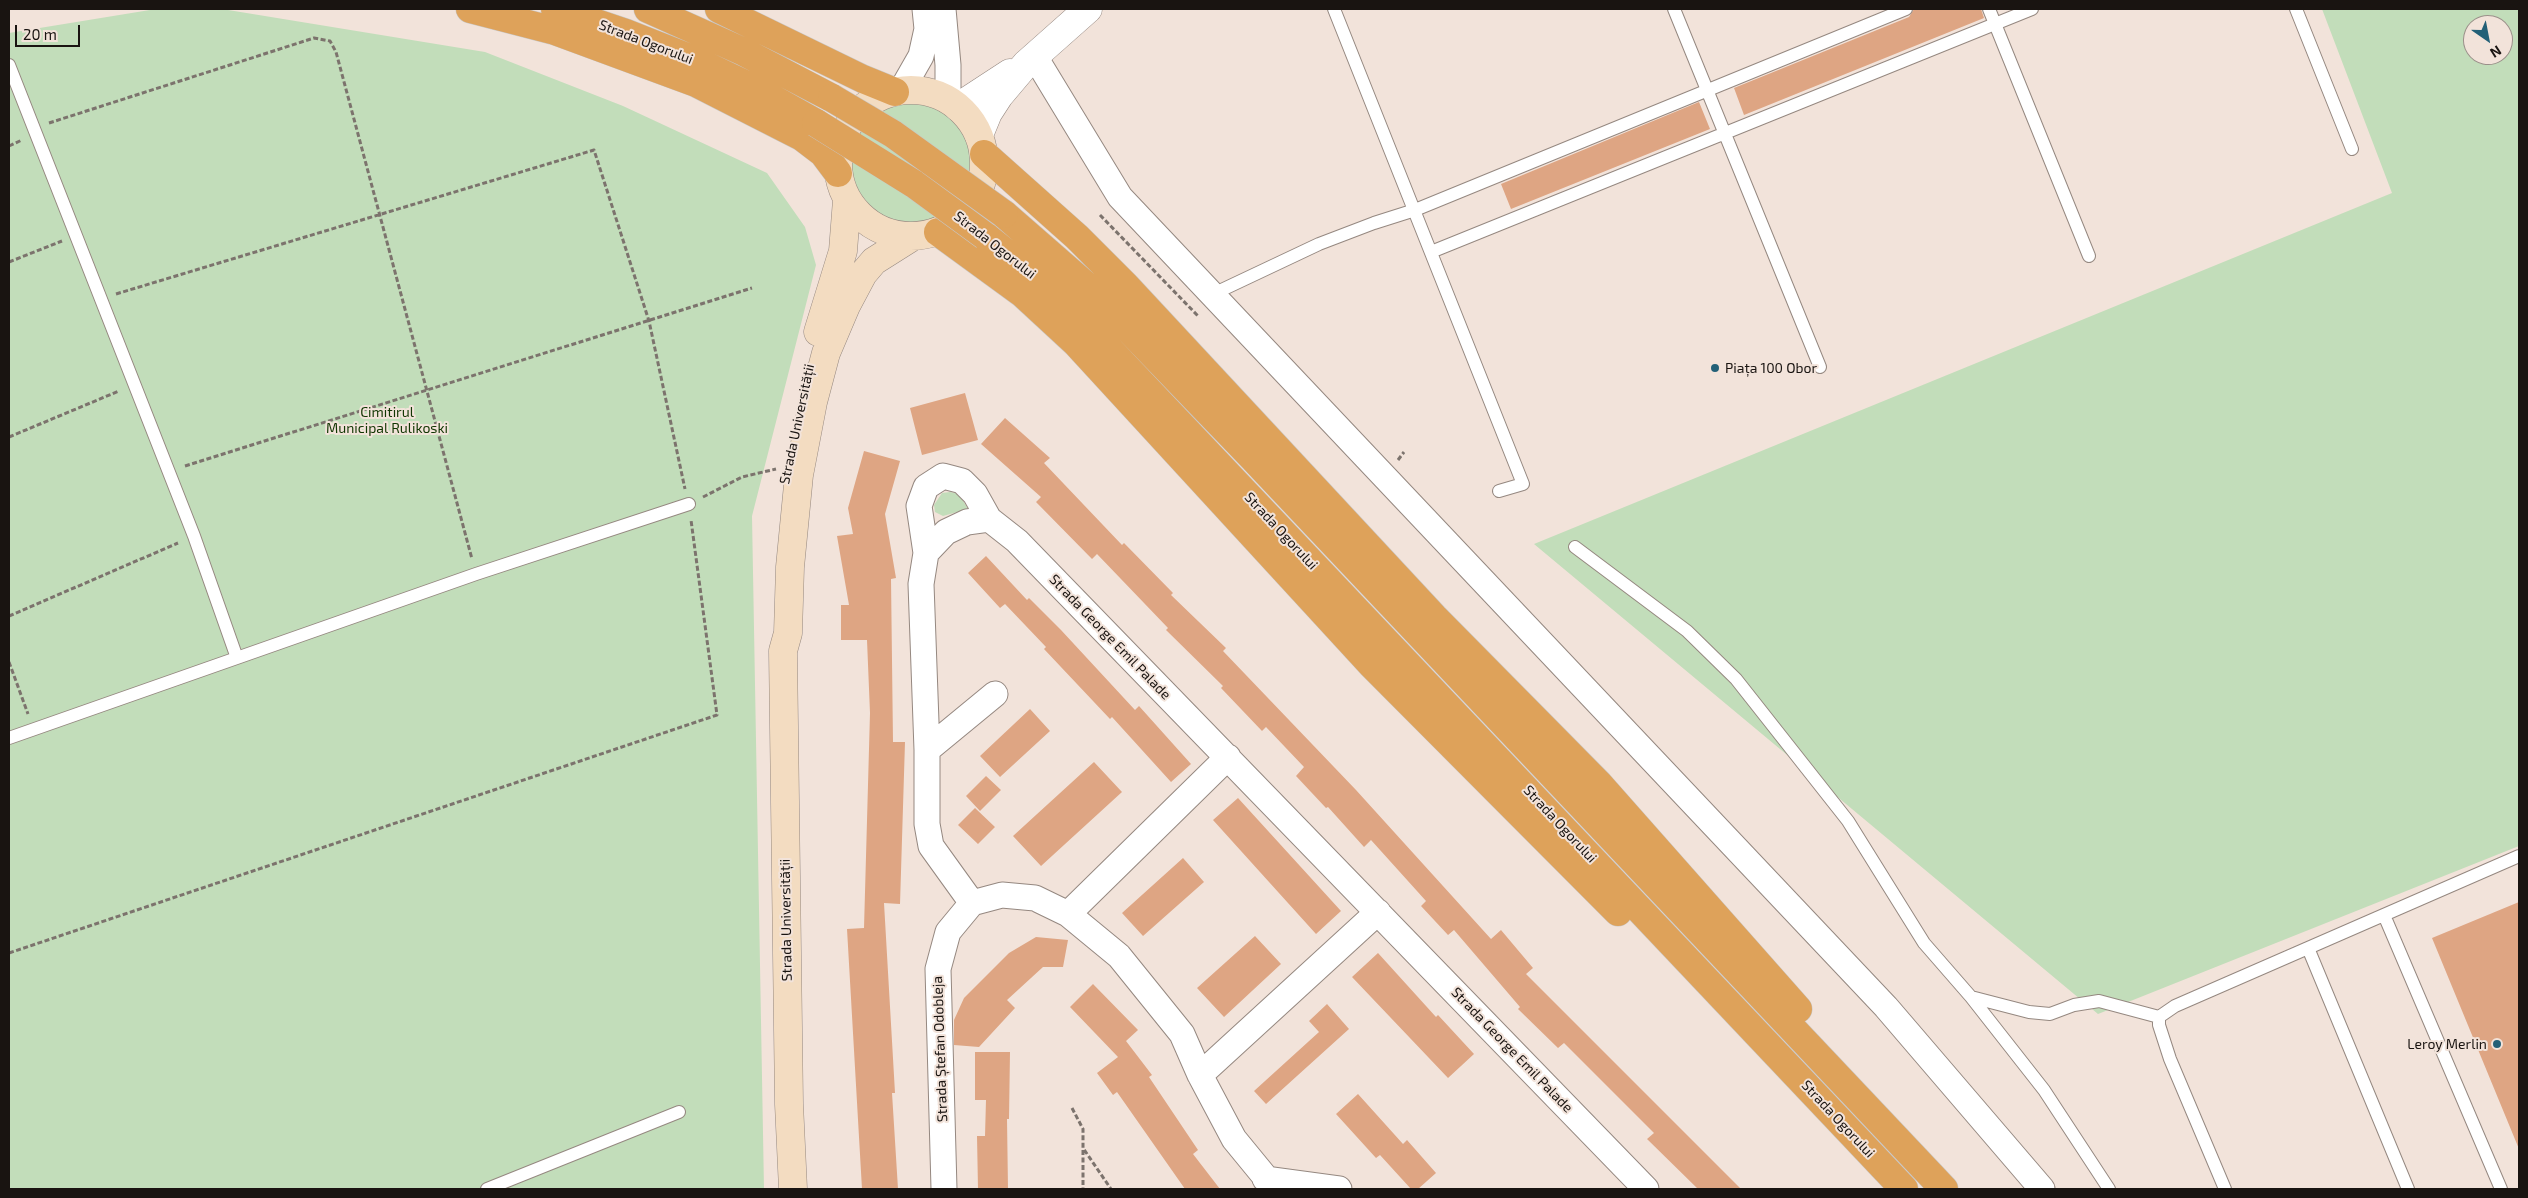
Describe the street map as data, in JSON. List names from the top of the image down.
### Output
{
  "streets": {
    "highway": ["Strada Ogorului"],
    "main road": ["Strada Universității"],
    "street": ["Strada George Emil Palade", "Strada Ștefan Odobleja"]
  },
  "crossings": [
    ["Strada George Emil Palade", "Strada Ștefan Odobleja"]
  ],
  "parks": ["Cimitirul Municipal Rulikoski"],
  "places": ["Piața 100 Obor", "Leroy Merlin"],
  "scale_bar": "20 m",
  "north": "bottom right"
}
